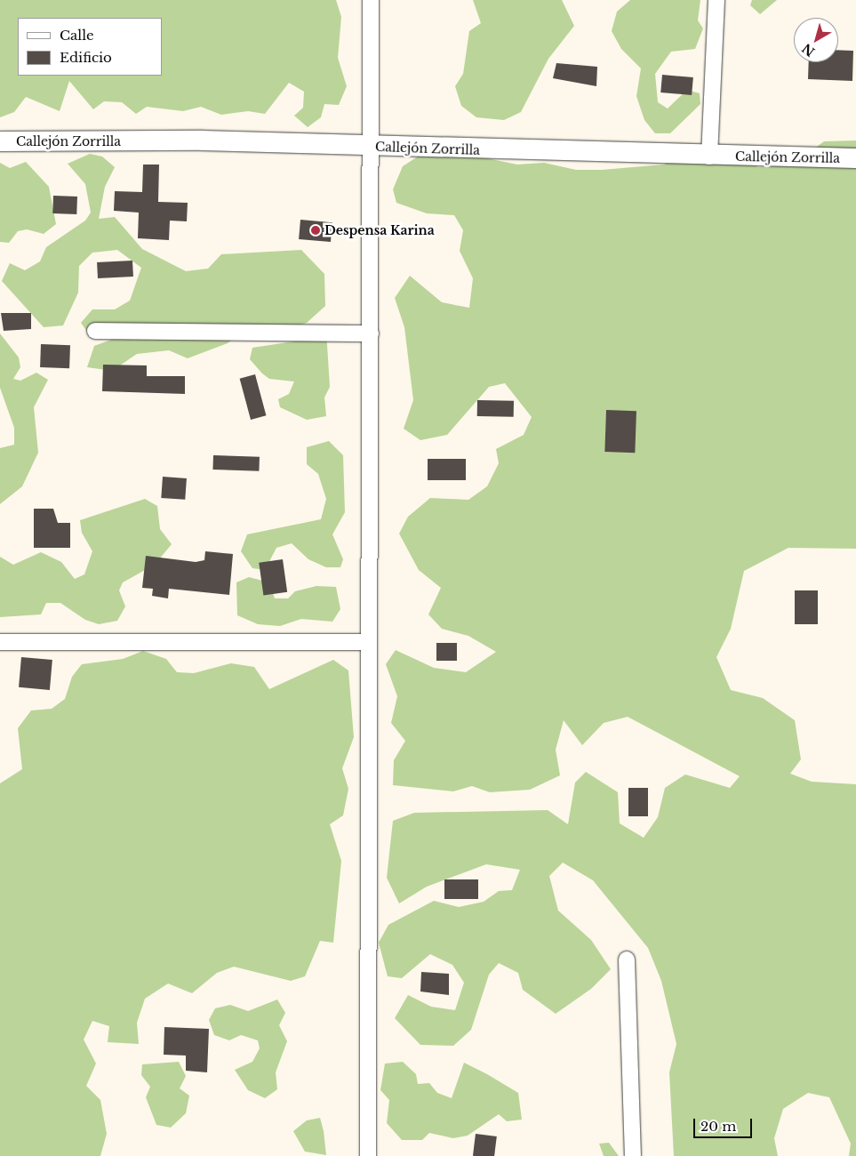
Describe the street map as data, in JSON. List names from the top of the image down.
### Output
{
  "streets": {
    "street": ["Callejón Zorrilla"]
  },
  "places": ["Despensa Karina"],
  "legend": ["Calle", "Edificio"],
  "scale_bar": "20 m",
  "north": "bottom left"
}
